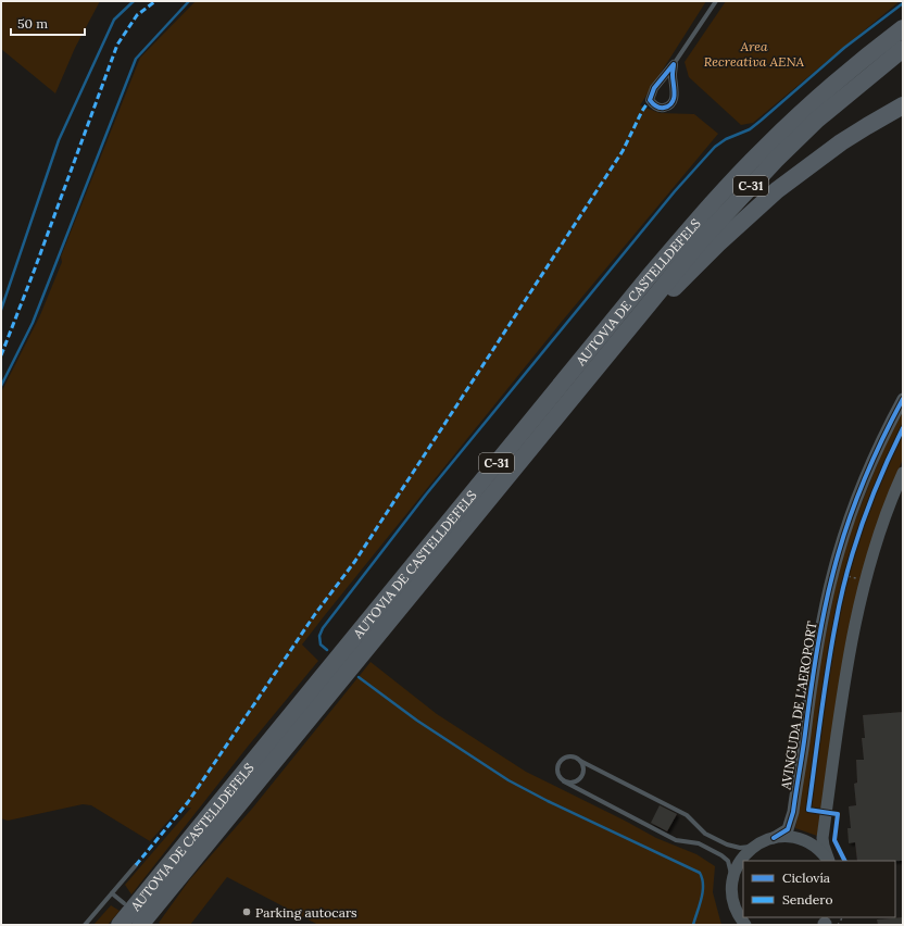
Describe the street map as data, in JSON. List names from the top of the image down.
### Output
{
  "streets": {
    "highway": ["C-31", "AUTOVIA DE CASTELLDEFELS"],
    "street": ["AVINGUDA DE L'AEROPORT"]
  },
  "parks": ["Area Recreativa AENA"],
  "places": ["Parking autocars"],
  "legend": ["Ciclovía", "Sendero"],
  "scale_bar": "50 m"
}
